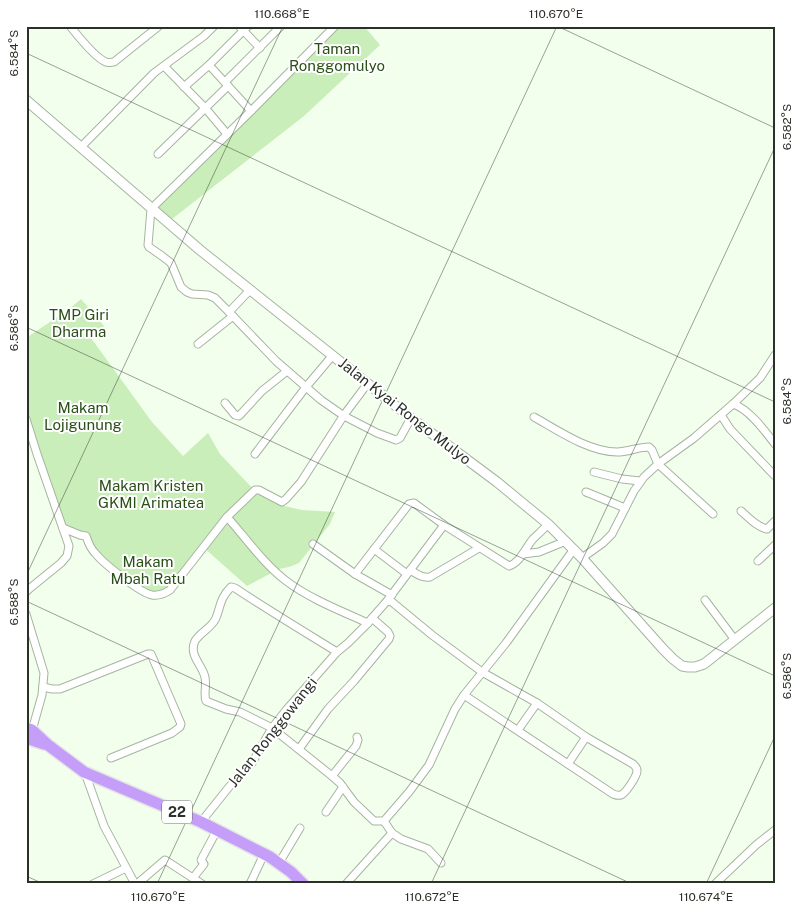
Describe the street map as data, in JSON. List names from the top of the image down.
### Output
{
  "streets": {
    "highway": ["22"],
    "street": ["Jalan Kyai Rongo Mulyo", "Jalan Ronggowangi"]
  },
  "crossings": [
    ["Jalan Ronggowangi", "22"]
  ],
  "parks": [
    "Taman Ronggomulyo",
    "TMP Giri Dharma",
    "Makam Lojigunung",
    "Makam Kristen GKMI Arimatea",
    "Makam Mbah Ratu"
  ],
  "coordinates": [
    "110.668°E",
    "110.670°E",
    "6.584°S",
    "6.582°S",
    "6.586°S",
    "6.588°S",
    "110.672°E",
    "110.674°E"
  ]
}
